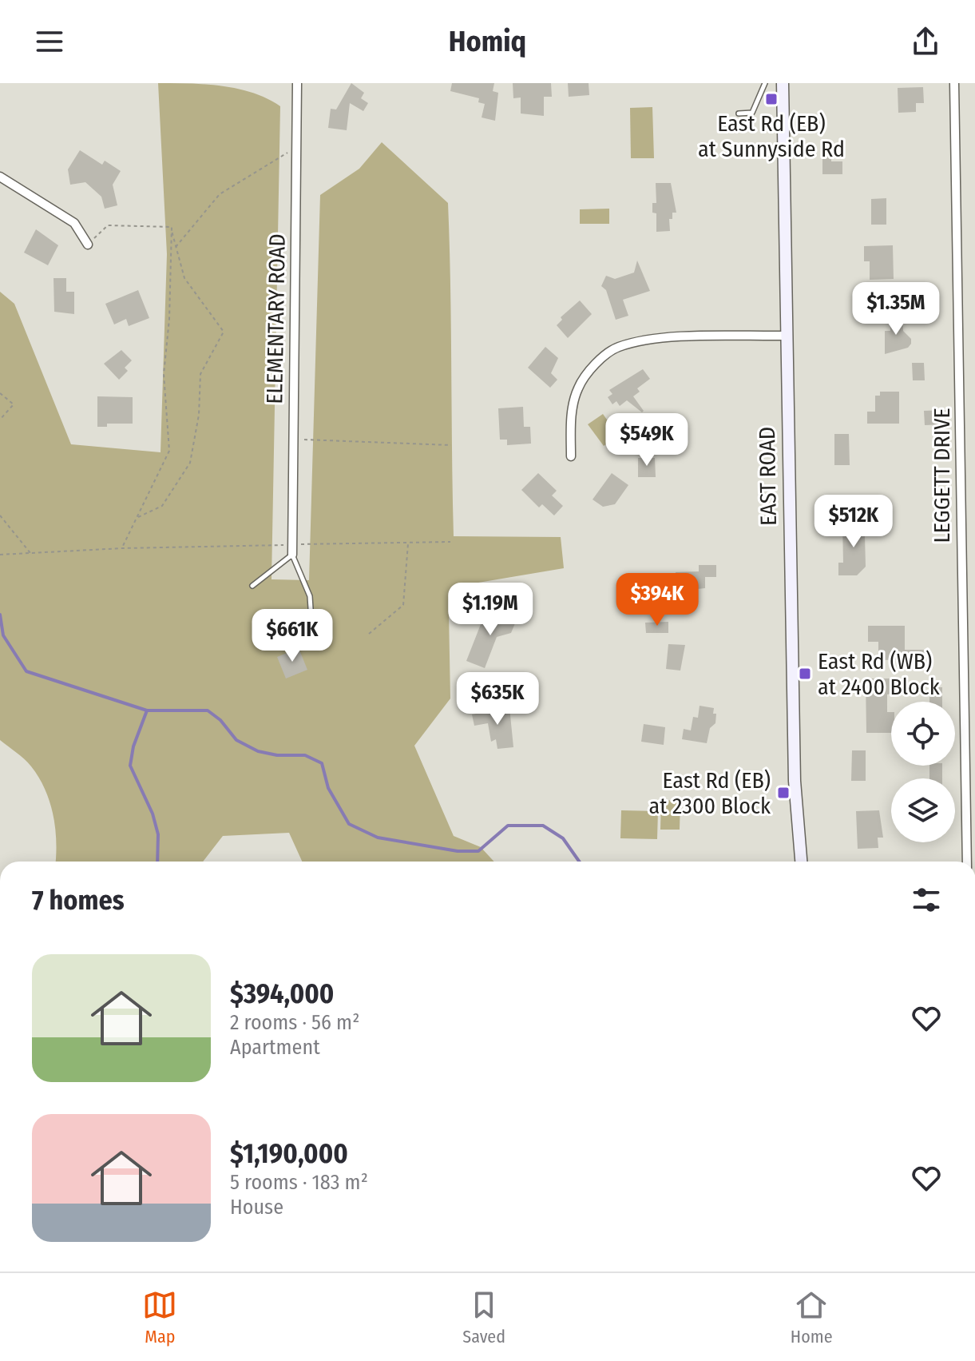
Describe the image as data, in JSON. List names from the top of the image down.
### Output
{
  "streets": {
    "main road": ["EAST ROAD"],
    "street": ["ELEMENTARY ROAD", "LEGGETT DRIVE"]
  },
  "places": {
    "transit": ["East Rd (EB) at Sunnyside Rd", "East Rd (WB) at 2400 Block", "East Rd (EB) at 2300 Block"]
  },
  "page": {
    "header": "Homiq",
    "price": [
      "$1.35M",
      "$549K",
      "$512K",
      "$394K",
      "$1.19M",
      "$661K",
      "$635K"
    ],
    "heading": "7 homes",
    "list": [
      {
        "name": "$394,000",
        "note": "2 rooms · 56 m² · Apartment"
      },
      {
        "name": "$1,190,000",
        "note": "5 rooms · 183 m² · House"
      }
    ],
    "tabs": ["Map", "Saved", "Home"]
  }
}
